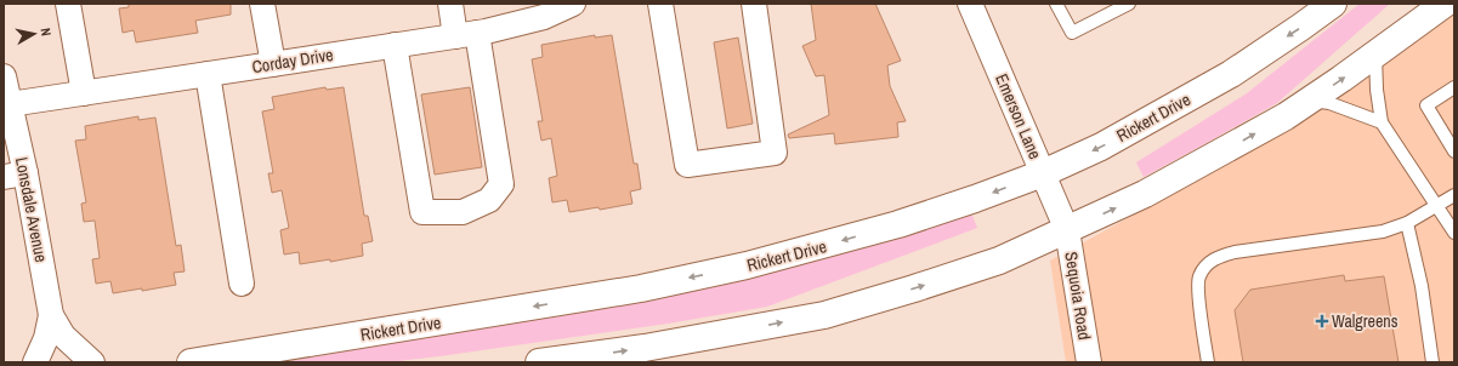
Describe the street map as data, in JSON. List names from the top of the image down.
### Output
{
  "streets": {
    "street": [
      "Corday Drive",
      "Emerson Lane",
      "Rickert Drive",
      "Lonsdale Avenue",
      "Sequoia Road"
    ]
  },
  "crossings": [
    ["Corday Drive", "Lonsdale Avenue"],
    ["Emerson Lane", "Rickert Drive"],
    ["Emerson Lane", "Sequoia Road"]
  ],
  "places": {
    "health": ["Walgreens"]
  },
  "north": "right"
}
